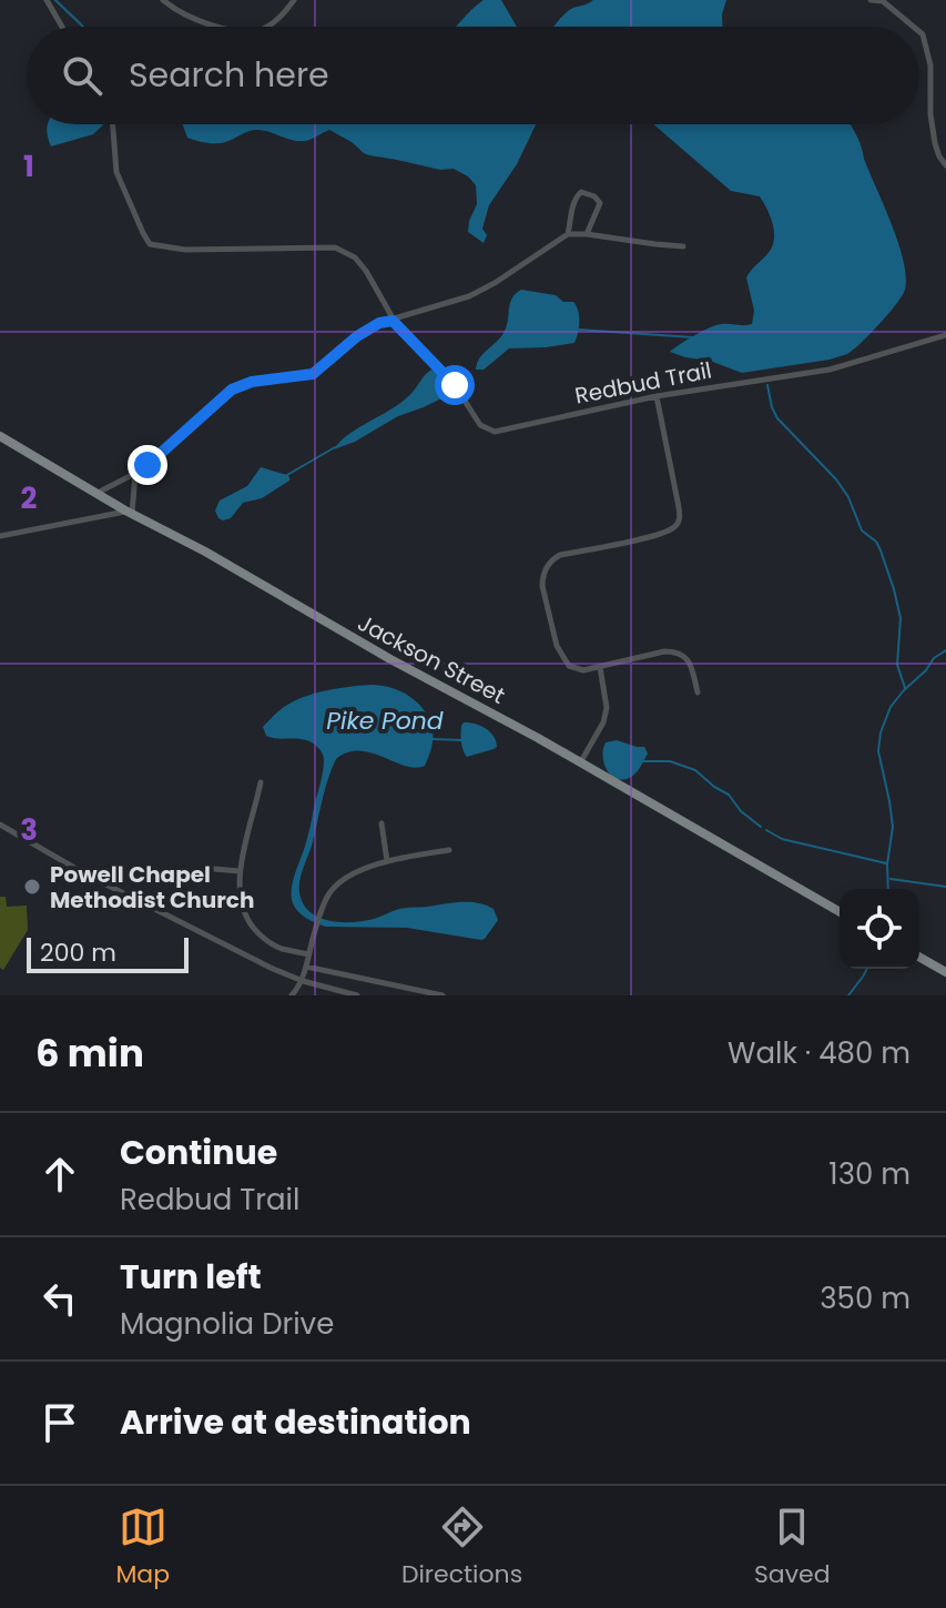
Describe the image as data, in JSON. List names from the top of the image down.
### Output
{
  "streets": {
    "main road": ["Jackson Street"],
    "street": ["Redbud Trail"]
  },
  "water": ["Pike Pond"],
  "places": ["Powell Chapel Methodist Church"],
  "scale_bar": "200 m",
  "page": {
    "search": "Search here",
    "scale": "200 m",
    "heading": ["6 min", "Walk · 480 m"],
    "list": [
      ["Continue", "Redbud Trail", "130 m"],
      ["Turn left", "Magnolia Drive", "350 m"],
      "Arrive at destination"
    ],
    "nav": ["Map", "Directions", "Saved"]
  },
  "grid": {
    "rows": ["1", "2", "3"]
  }
}
